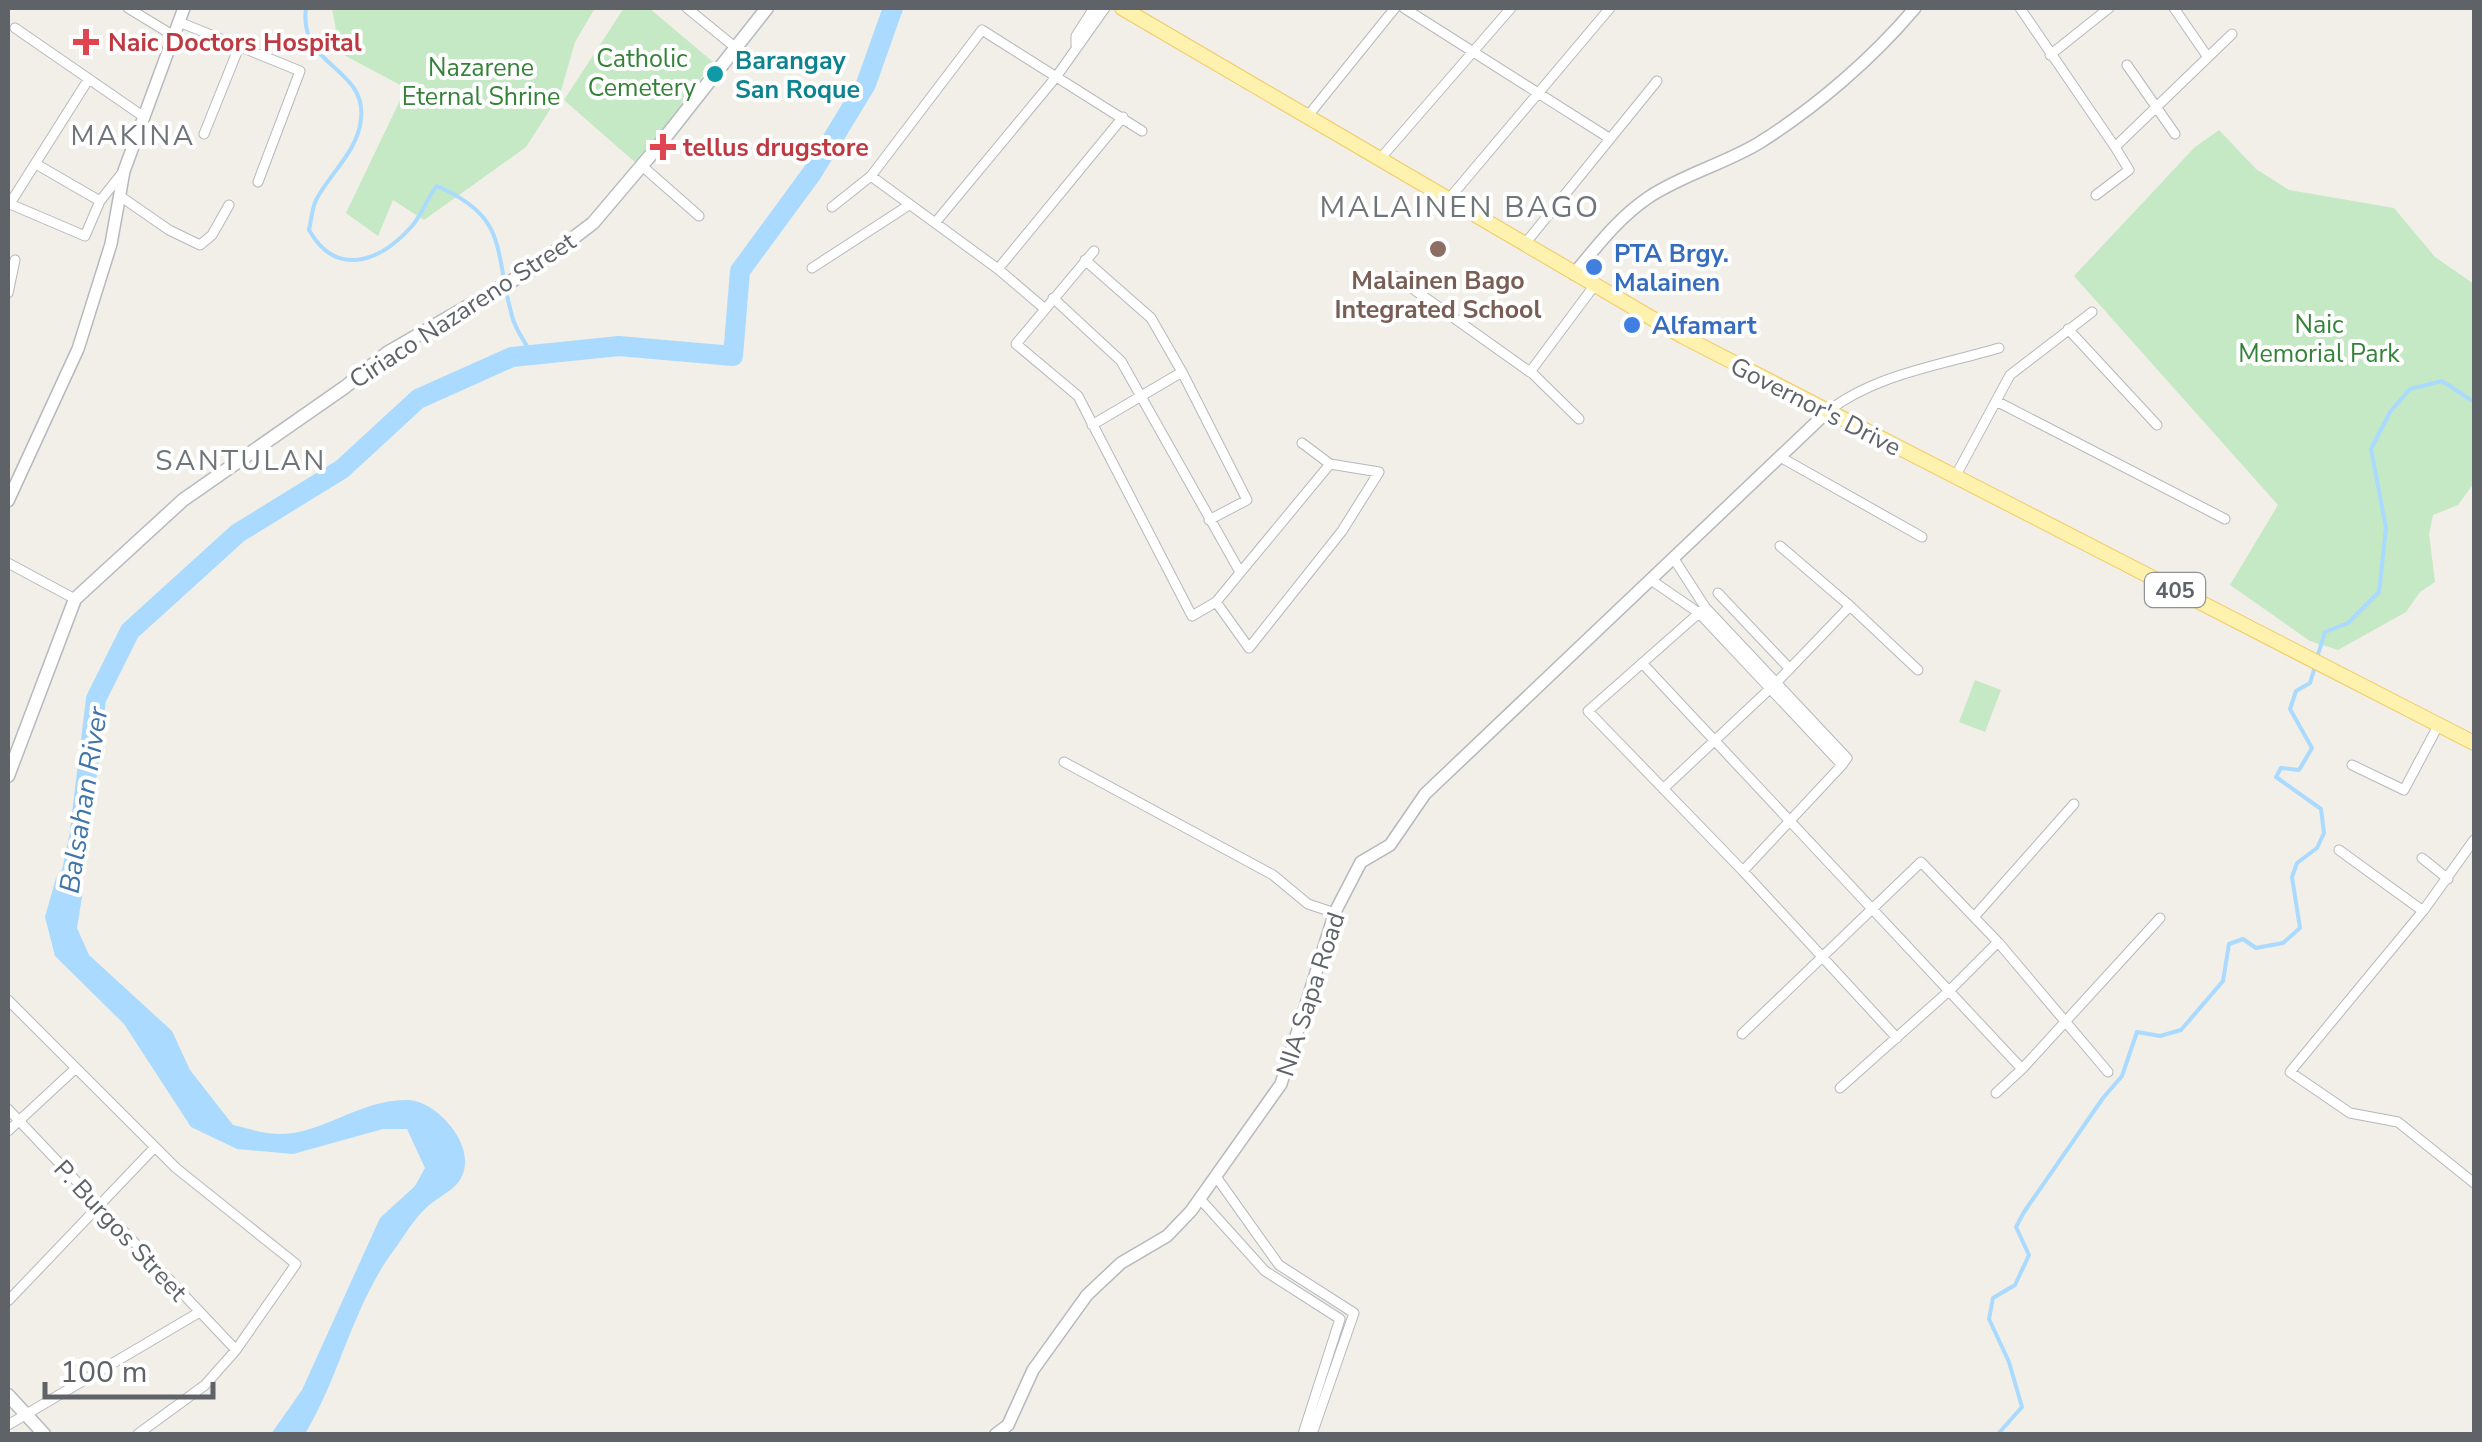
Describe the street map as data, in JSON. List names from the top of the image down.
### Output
{
  "streets": {
    "main road": ["Ciriaco Nazareno Street", "Governor's Drive", "405"],
    "street": ["NIA Sapa Road", "P. Burgos Street"]
  },
  "crossings": [
    ["Governor's Drive", "NIA Sapa Road"]
  ],
  "districts": ["MAKINA", "MALAINEN BAGO", "SANTULAN"],
  "water": ["Balsahan River"],
  "parks": ["Catholic Cemetery", "Nazarene Eternal Shrine", "Naic Memorial Park"],
  "places": {
    "health": ["Naic Doctors Hospital", "tellus drugstore"],
    "other": [
      "Barangay San Roque",
      "Malainen Bago Integrated School",
      "PTA Brgy. Malainen",
      "Alfamart"
    ]
  },
  "scale_bar": "100 m"
}
